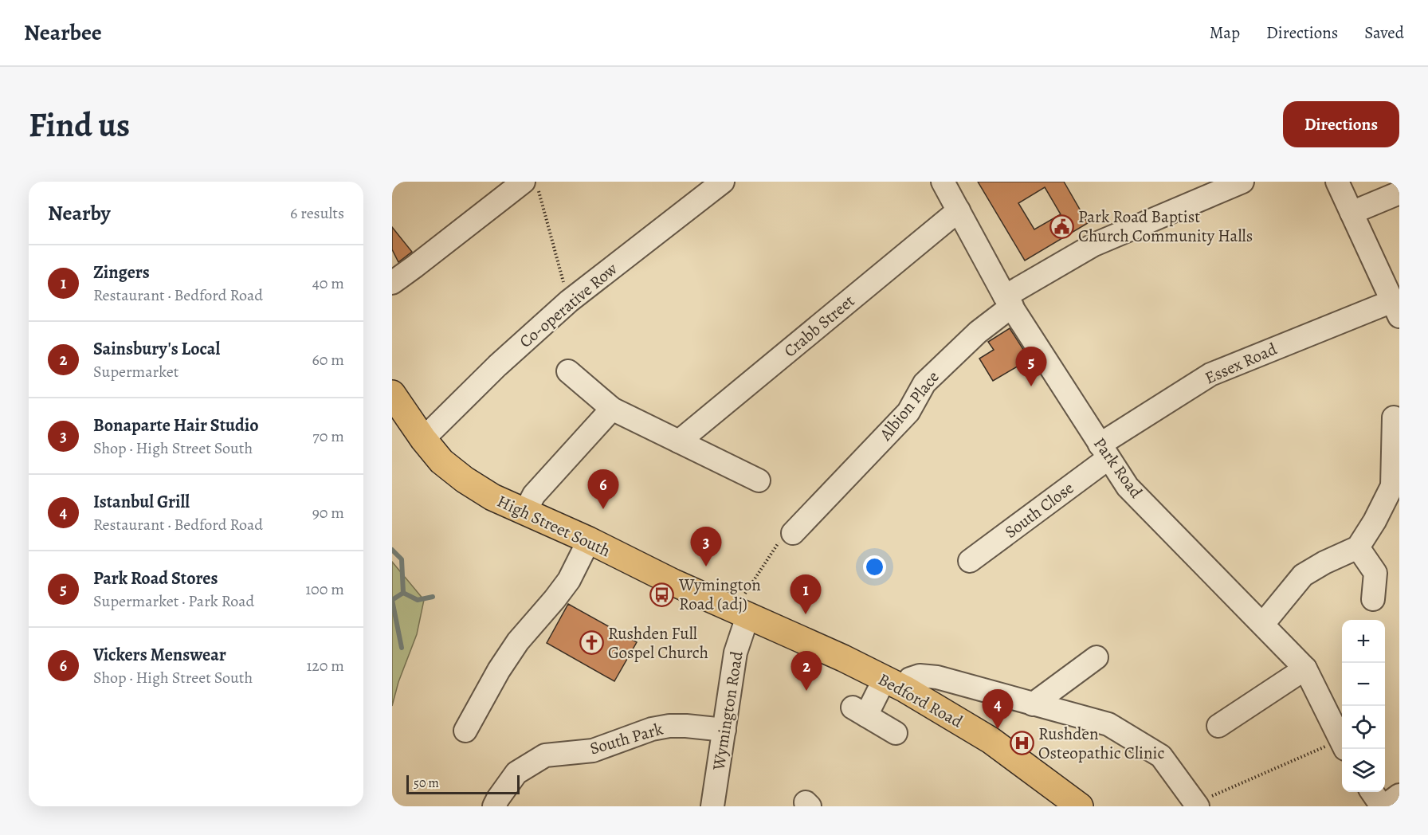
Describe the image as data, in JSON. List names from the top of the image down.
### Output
{
  "streets": {
    "main road": ["High Street South", "Bedford Road"],
    "street": [
      "Co-operative Row",
      "Crabb Street",
      "Essex Road",
      "Albion Place",
      "Park Road",
      "South Close",
      "Wymington Road",
      "South Park"
    ]
  },
  "crossings": [
    ["Co-operative Row", "High Street South"],
    ["Crabb Street", "Park Road"],
    ["Essex Road", "Park Road"],
    ["Essex Road", "South Close"],
    ["Albion Place", "Park Road"],
    ["Park Road", "South Close"],
    ["High Street South", "Bedford Road"],
    ["High Street South", "Wymington Road"],
    ["Bedford Road", "Wymington Road"],
    ["Wymington Road", "South Park"]
  ],
  "places": {
    "public building": ["Park Road Baptist Church Community Halls"],
    "bus stop": ["Wymington Road (adj)"],
    "church": ["Rushden Full Gospel Church"],
    "hospital": ["Rushden Osteopathic Clinic"]
  },
  "scale_bar": "50 m",
  "page": {
    "header": "Nearbee",
    "nav": ["Map", "Directions", "Saved"],
    "buttons": "Directions",
    "title": "Find us",
    "heading": ["Nearby", "6 results"],
    "list": [
      {
        "mark": "1",
        "name": "Zingers",
        "note": "Restaurant · Bedford Road",
        "value": "40 m"
      },
      {
        "mark": "2",
        "name": "Sainsbury's Local",
        "note": "Supermarket",
        "value": "60 m"
      },
      {
        "mark": "3",
        "name": "Bonaparte Hair Studio",
        "note": "Shop · High Street South",
        "value": "70 m"
      },
      {
        "mark": "4",
        "name": "Istanbul Grill",
        "note": "Restaurant · Bedford Road",
        "value": "90 m"
      },
      {
        "mark": "5",
        "name": "Park Road Stores",
        "note": "Supermarket · Park Road",
        "value": "100 m"
      },
      {
        "mark": "6",
        "name": "Vickers Menswear",
        "note": "Shop · High Street South",
        "value": "120 m"
      }
    ],
    "pins": [
      "5",
      "6",
      "3",
      "1",
      "2",
      "4"
    ],
    "map_buttons": ["+", "−"],
    "scale": "50 m"
  }
}
